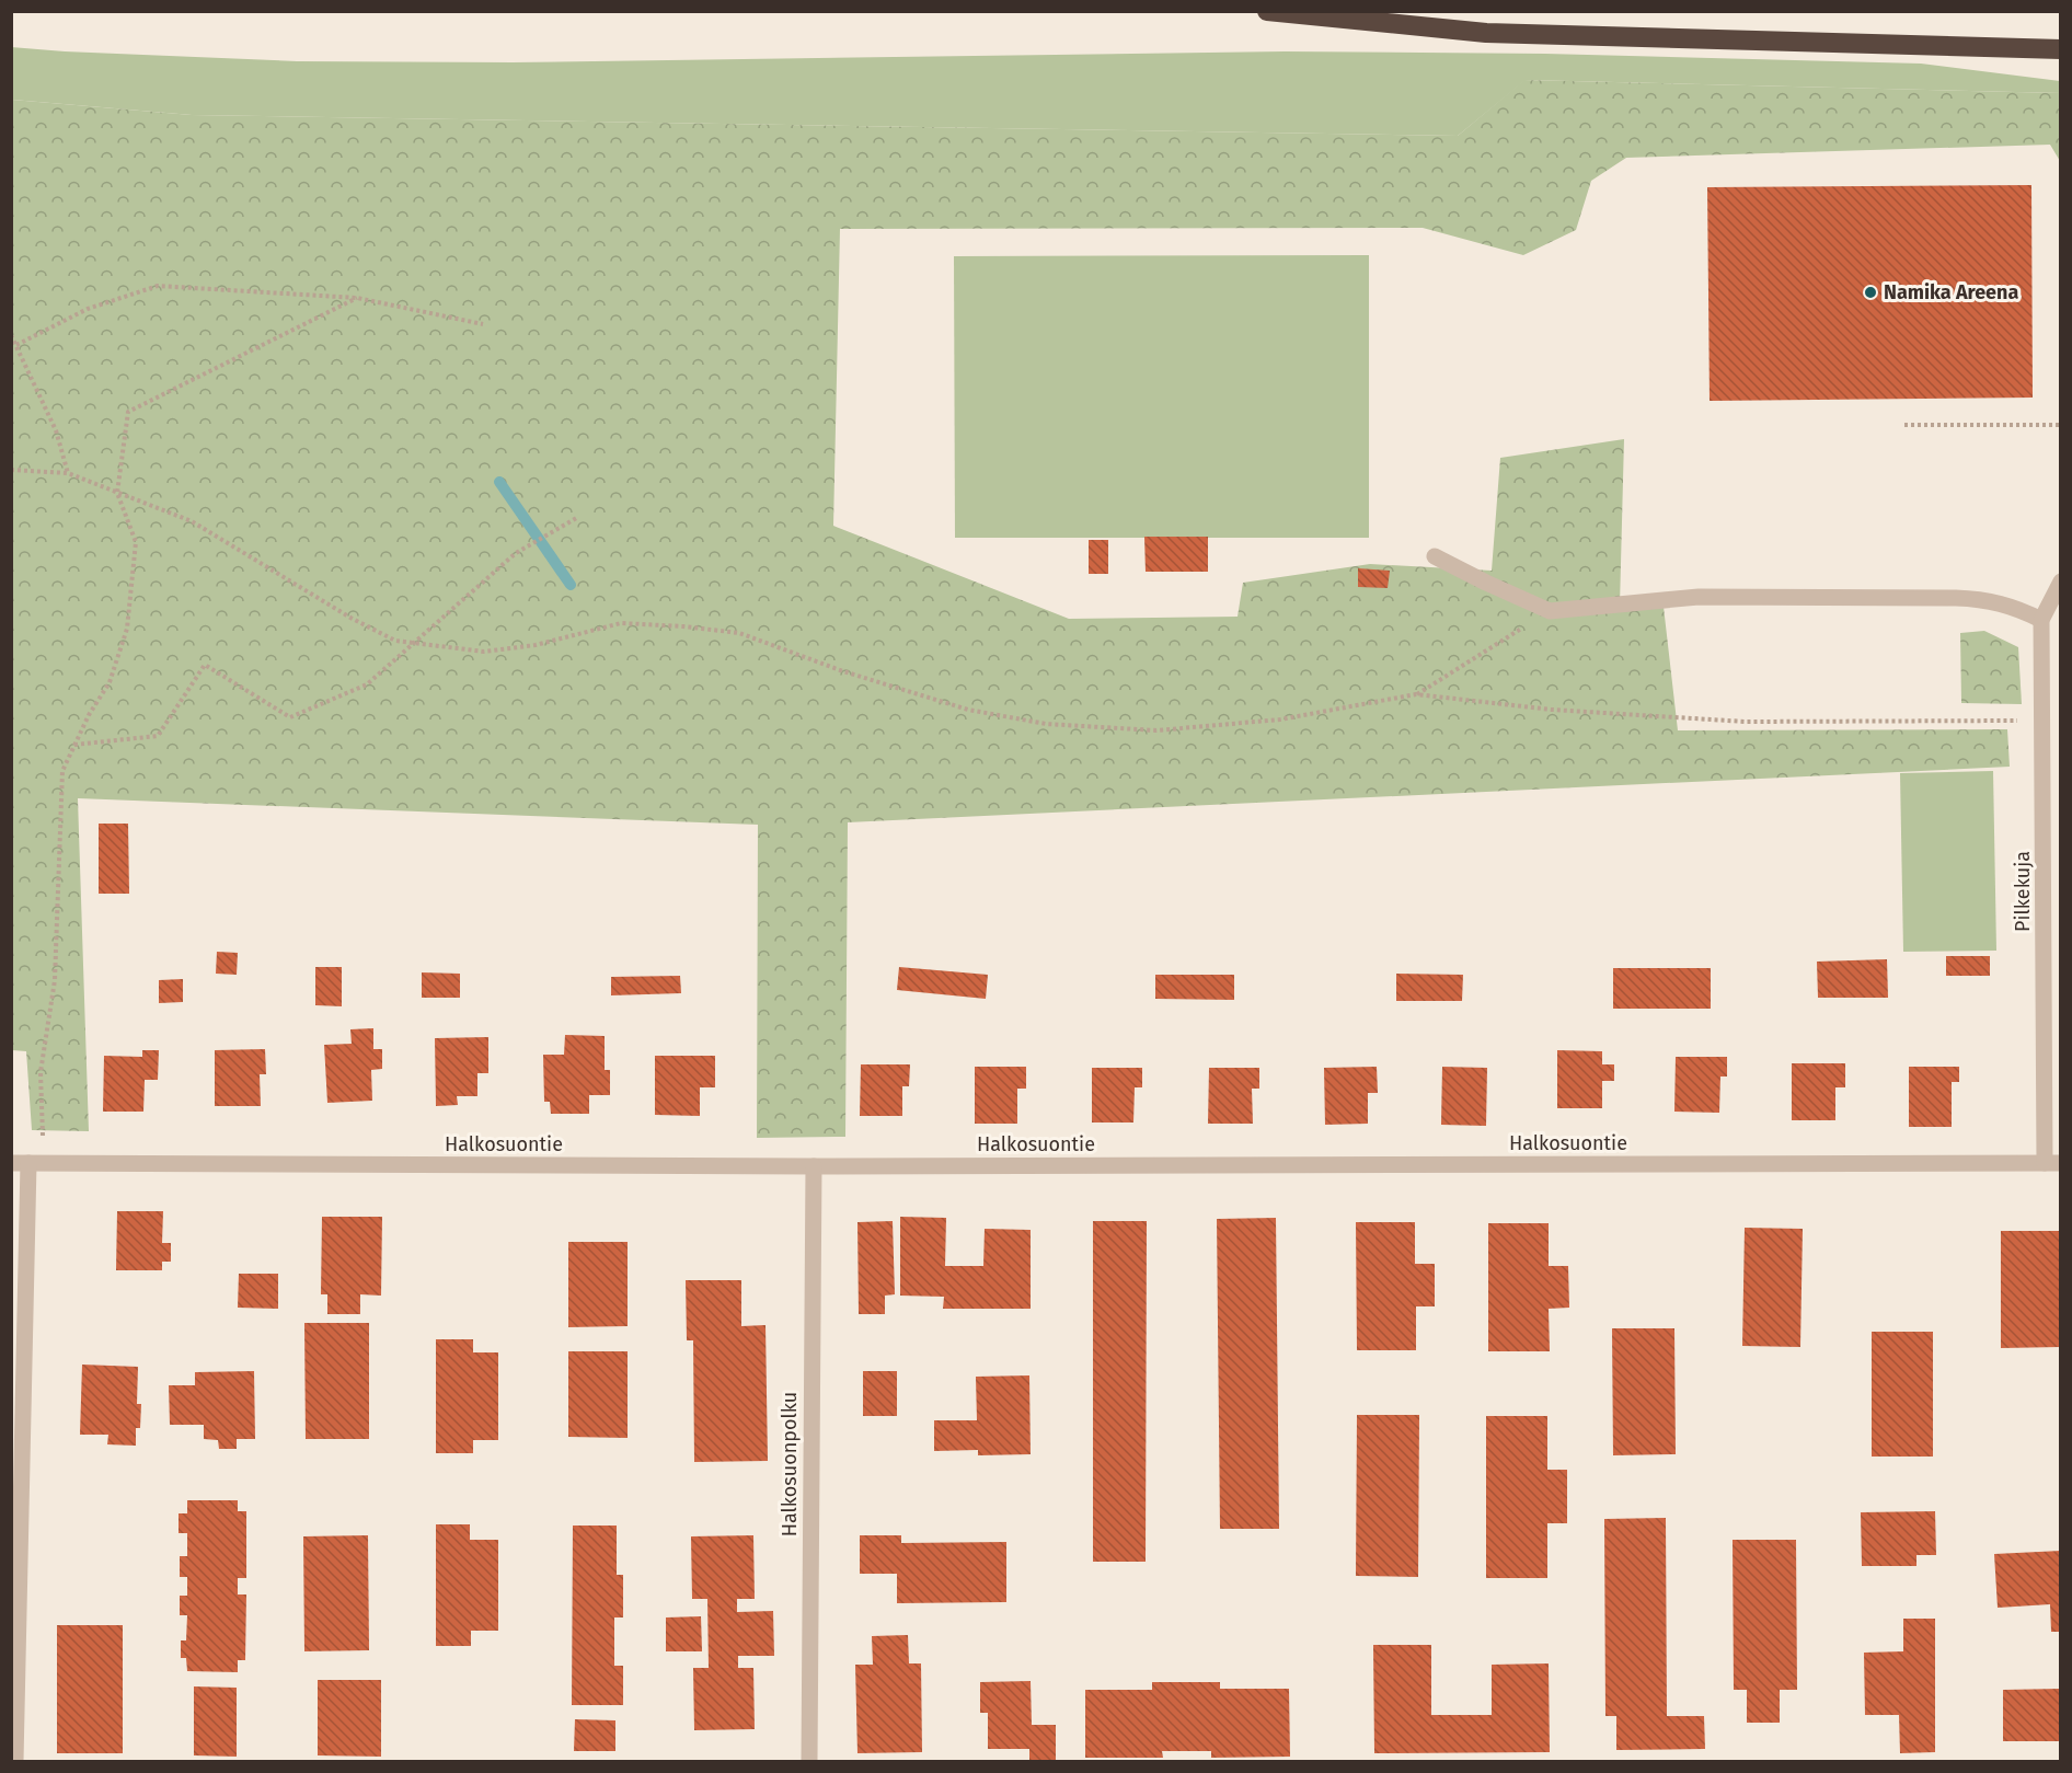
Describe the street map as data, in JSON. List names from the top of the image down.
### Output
{
  "streets": {
    "street": ["Pilkekuja", "Halkosuontie", "Halkosuonpolku"]
  },
  "crossings": [
    ["Pilkekuja", "Halkosuontie"],
    ["Halkosuontie", "Halkosuonpolku"]
  ],
  "places": ["Namika Areena"]
}
